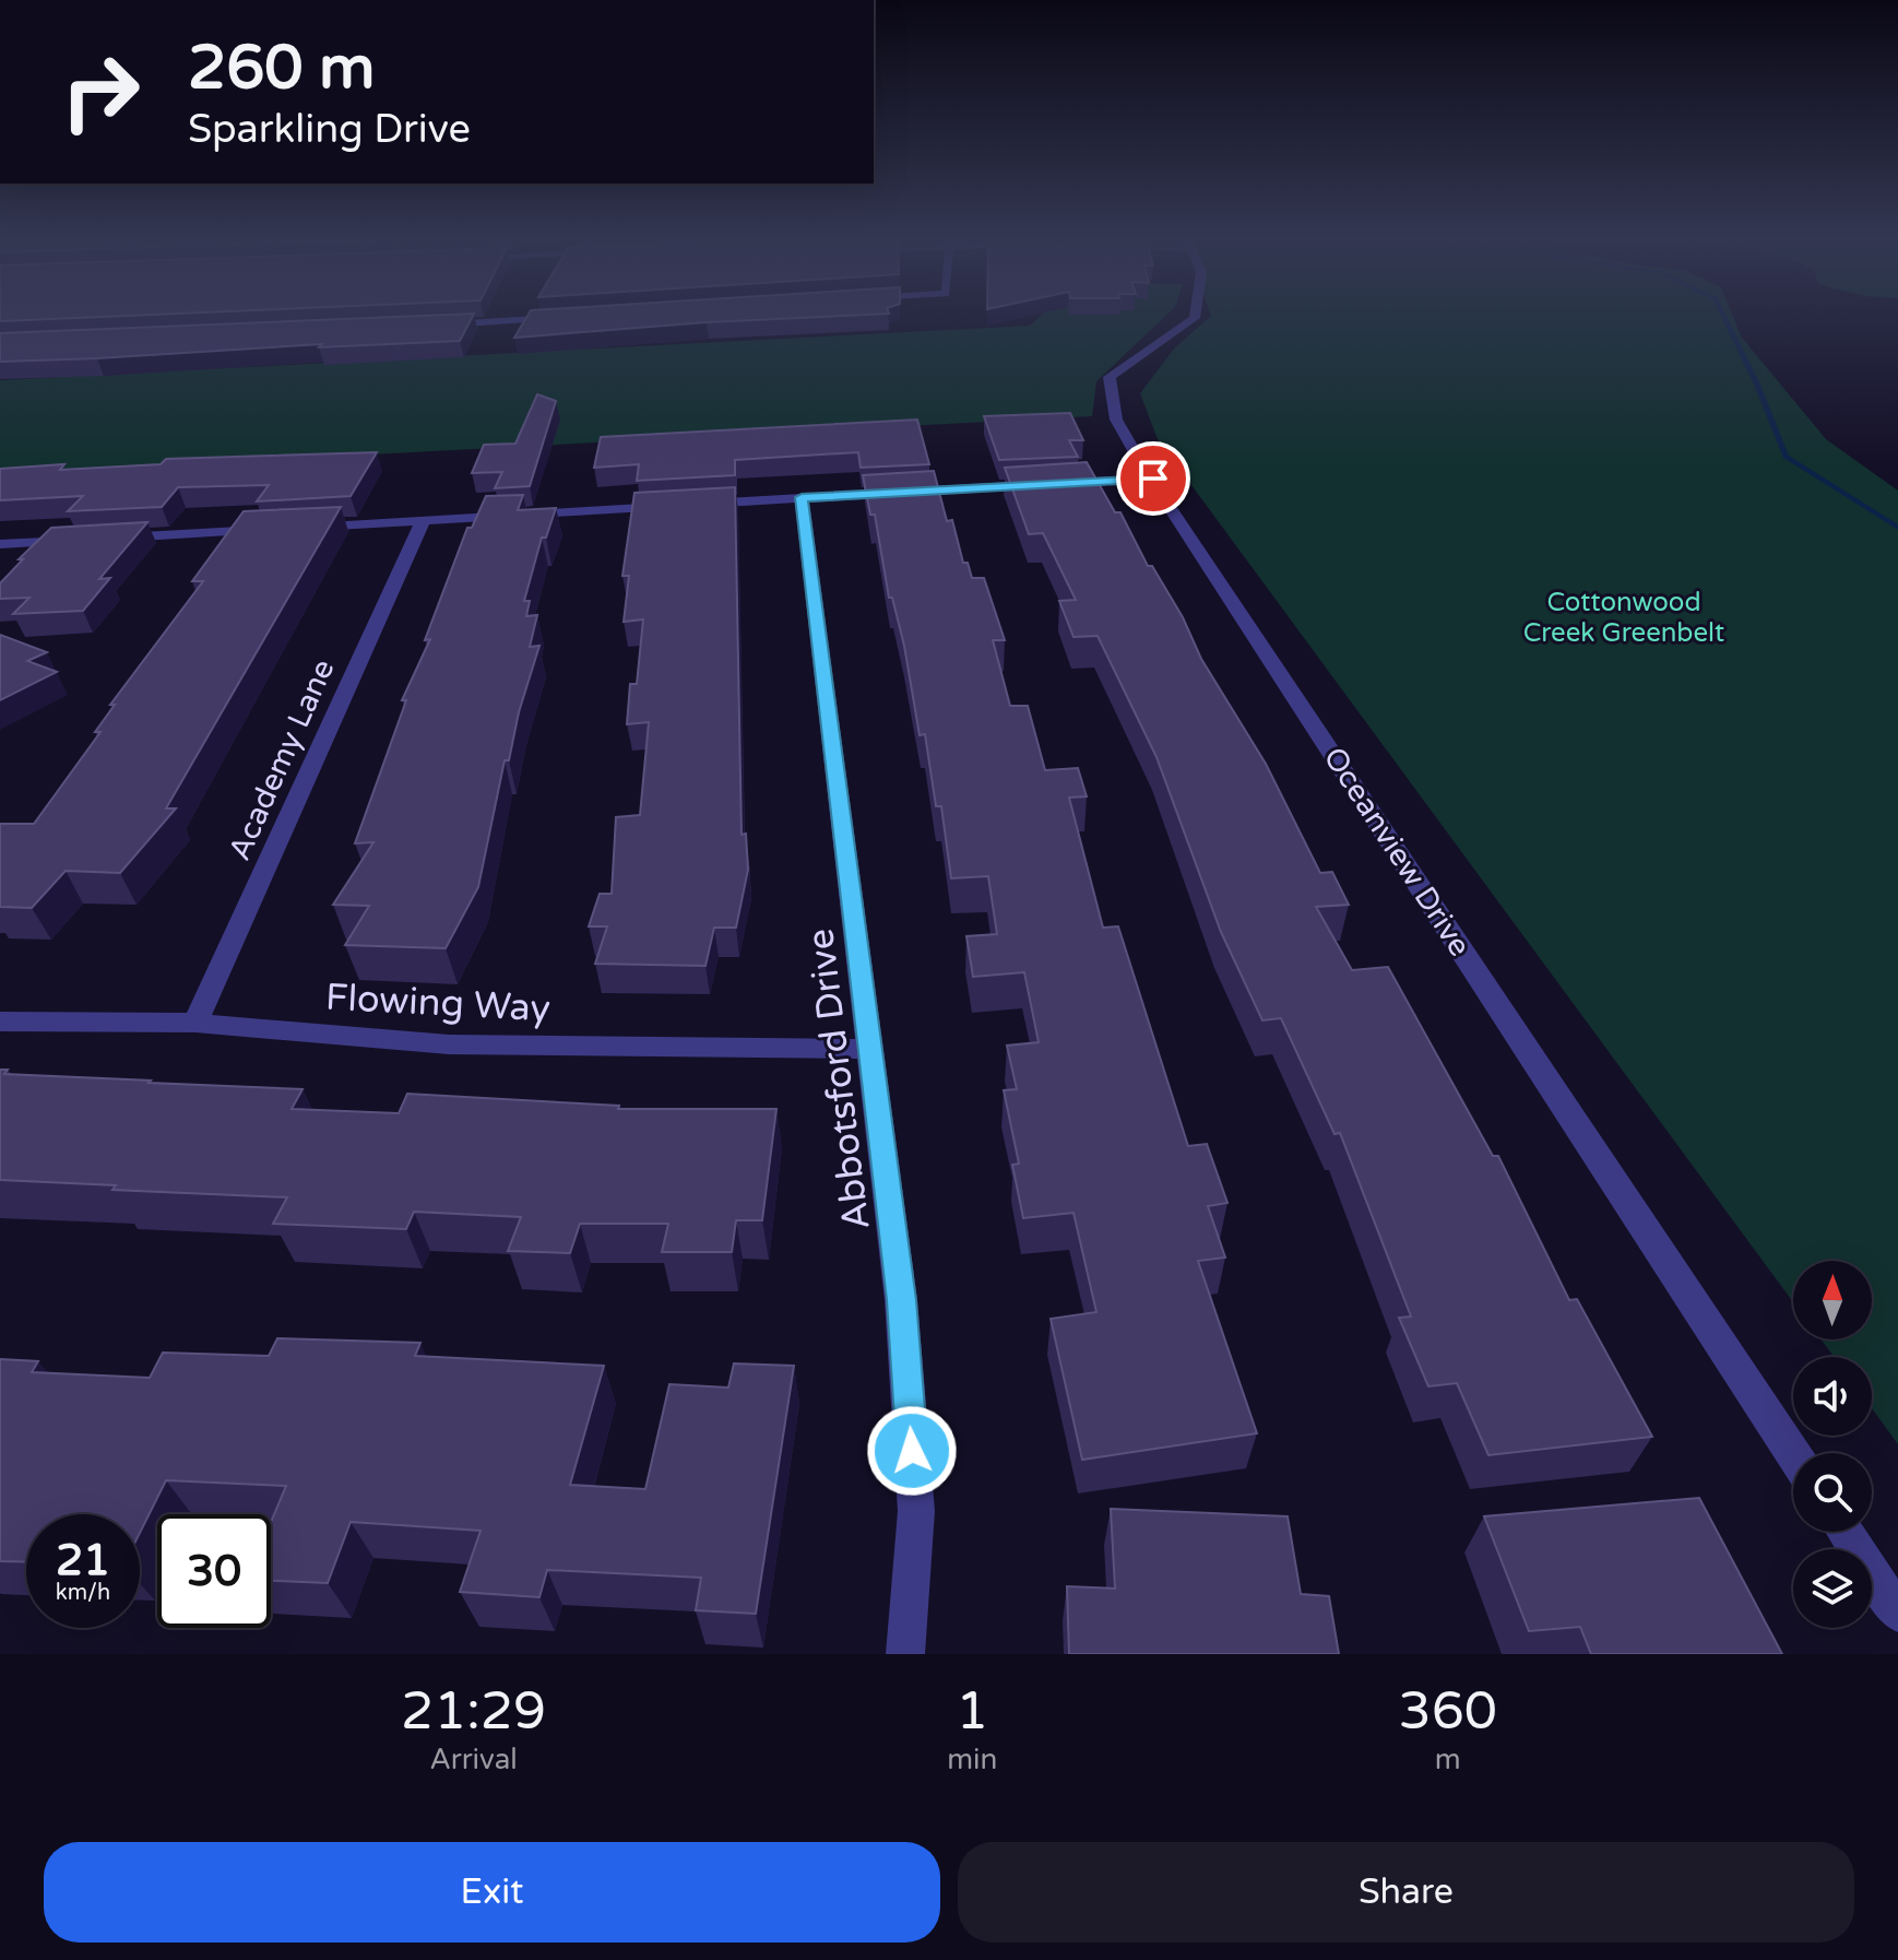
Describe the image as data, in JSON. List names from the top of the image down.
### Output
{
  "streets": {
    "street": [
      "Academy Lane",
      "Oceanview Drive",
      "Flowing Way",
      "Abbotsford Drive"
    ]
  },
  "crossings": [
    ["Academy Lane", "Flowing Way"],
    ["Flowing Way", "Abbotsford Drive"]
  ],
  "parks": ["Cottonwood Creek Greenbelt"],
  "north": "top",
  "page": {
    "turn": ["260 m", "Sparkling Drive"],
    "speed": "21 km/h",
    "limit": "30",
    "eta": [
      "21:29",
      "Arrival",
      "1",
      "min",
      "360",
      "m"
    ],
    "buttons": ["Exit", "Share"]
  }
}
